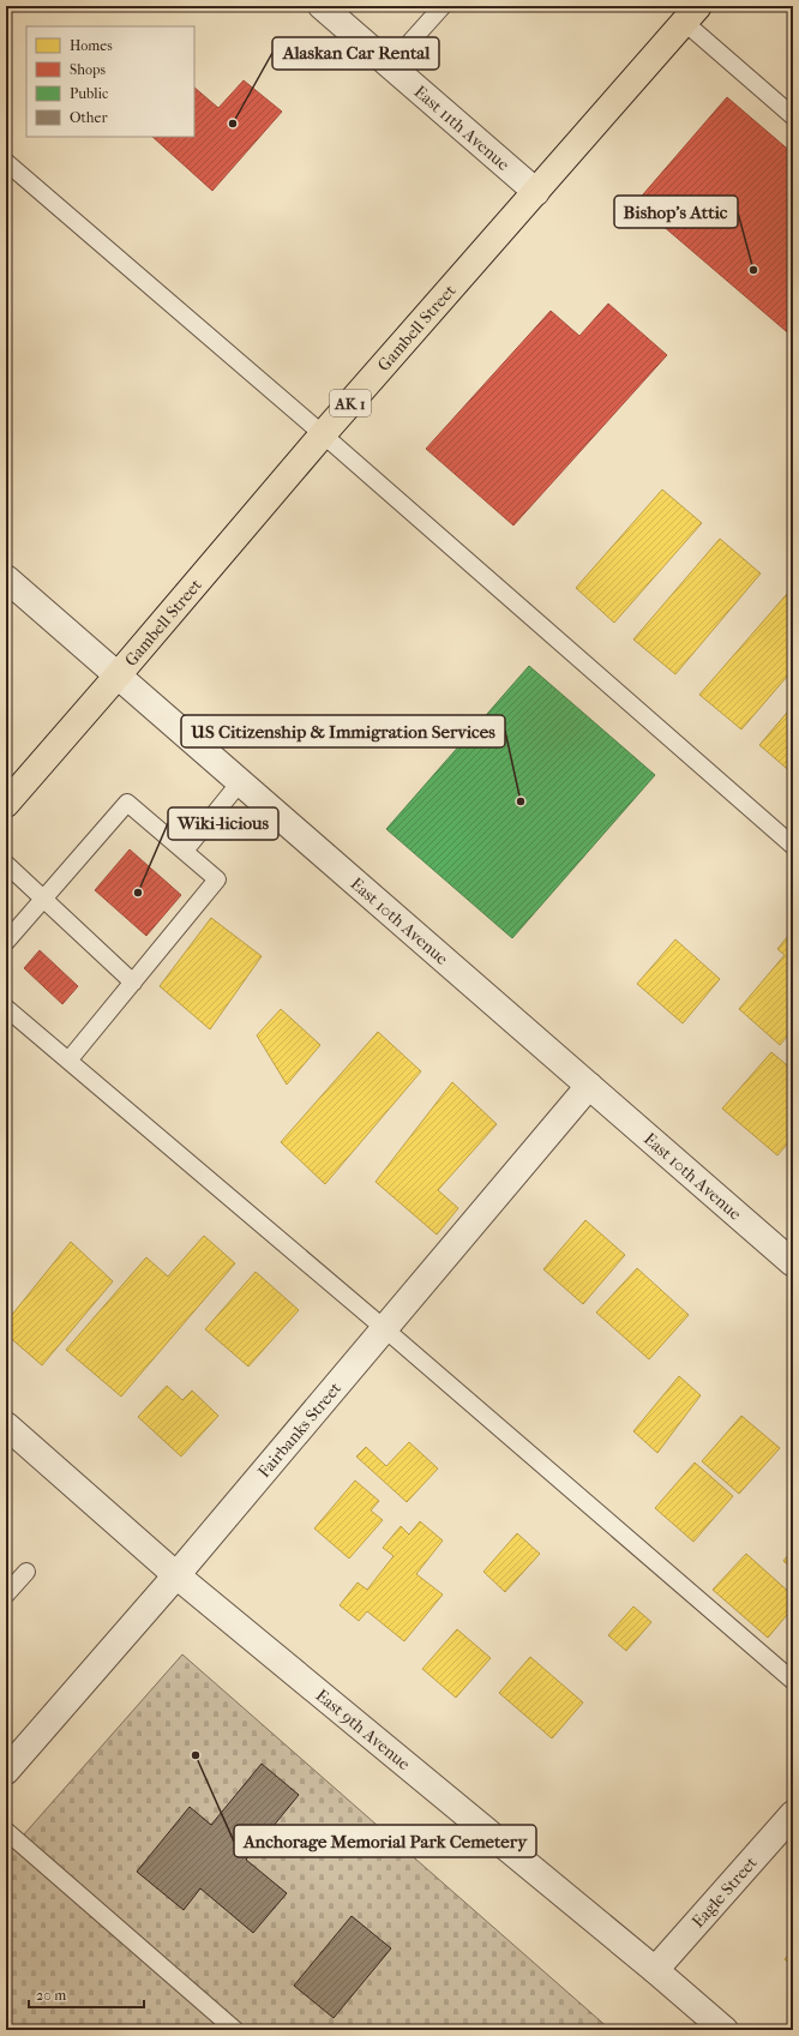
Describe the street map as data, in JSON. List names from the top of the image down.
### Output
{
  "streets": {
    "highway": ["Gambell Street", "AK 1"],
    "street": [
      "East 11th Avenue",
      "East 10th Avenue",
      "Fairbanks Street",
      "East 9th Avenue",
      "Eagle Street"
    ]
  },
  "crossings": [
    ["East 11th Avenue", "Gambell Street"],
    ["Gambell Street", "East 10th Avenue"],
    ["East 10th Avenue", "Fairbanks Street"],
    ["Fairbanks Street", "East 9th Avenue"],
    ["East 9th Avenue", "Eagle Street"]
  ],
  "places": [
    "Alaskan Car Rental",
    "Bishop's Attic",
    "US Citizenship & Immigration Services",
    "Wiki-licious",
    "Anchorage Memorial Park Cemetery"
  ],
  "legend": [
    "Homes",
    "Shops",
    "Public",
    "Other"
  ],
  "scale_bar": "20 m"
}
